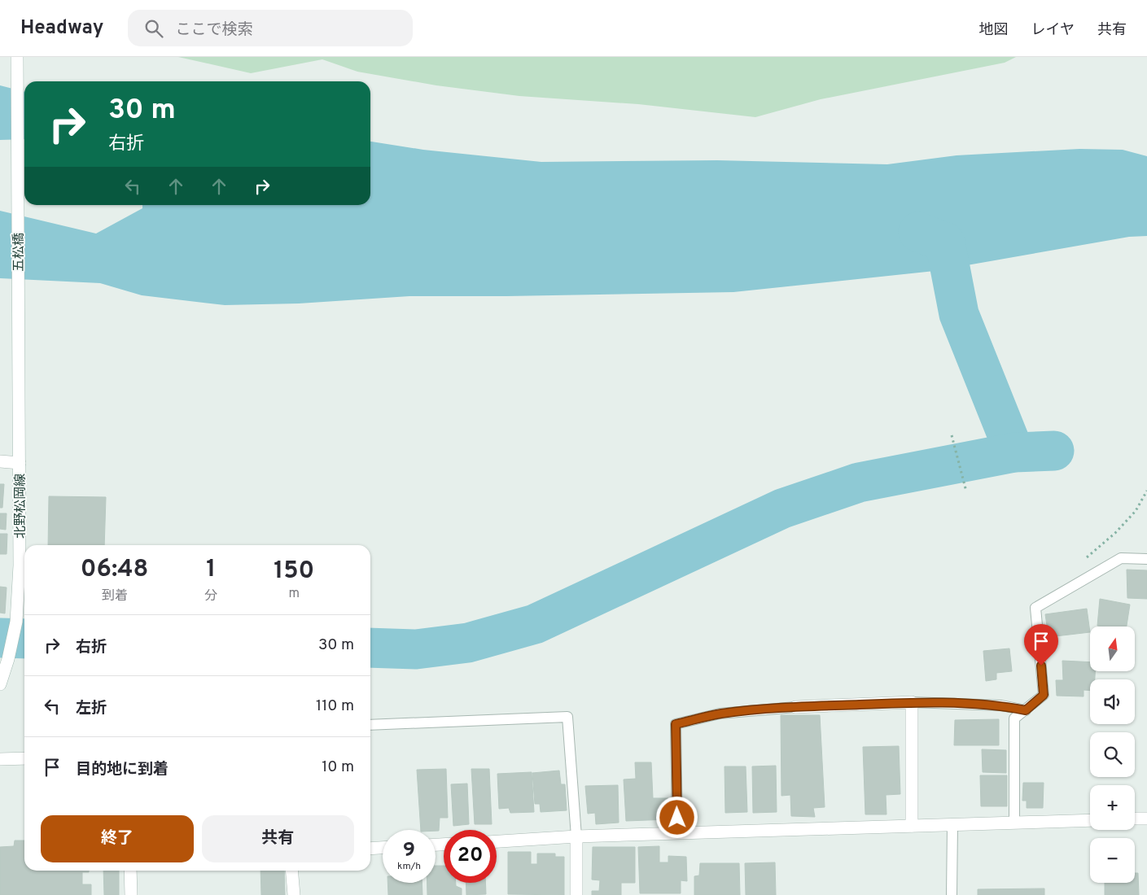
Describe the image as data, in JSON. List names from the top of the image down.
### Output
{
  "streets": {
    "street": ["五松橋", "北野松岡線"]
  },
  "crossings": [
    ["五松橋", "北野松岡線"]
  ],
  "north": "top",
  "page": {
    "header": "Headway",
    "search": "ここで検索",
    "nav": ["地図", "レイヤ", "共有"],
    "turn": ["30 m", "右折"],
    "eta": [
      "06:48",
      "到着",
      "1",
      "分",
      "150",
      "m"
    ],
    "list": [
      {
        "name": "右折",
        "value": "30 m"
      },
      {
        "name": "左折",
        "value": "110 m"
      },
      {
        "name": "目的地に到着",
        "value": "10 m"
      }
    ],
    "map_buttons": ["+", "−"],
    "buttons": ["終了", "共有"],
    "speed": "9 km/h",
    "limit": "20"
  }
}
